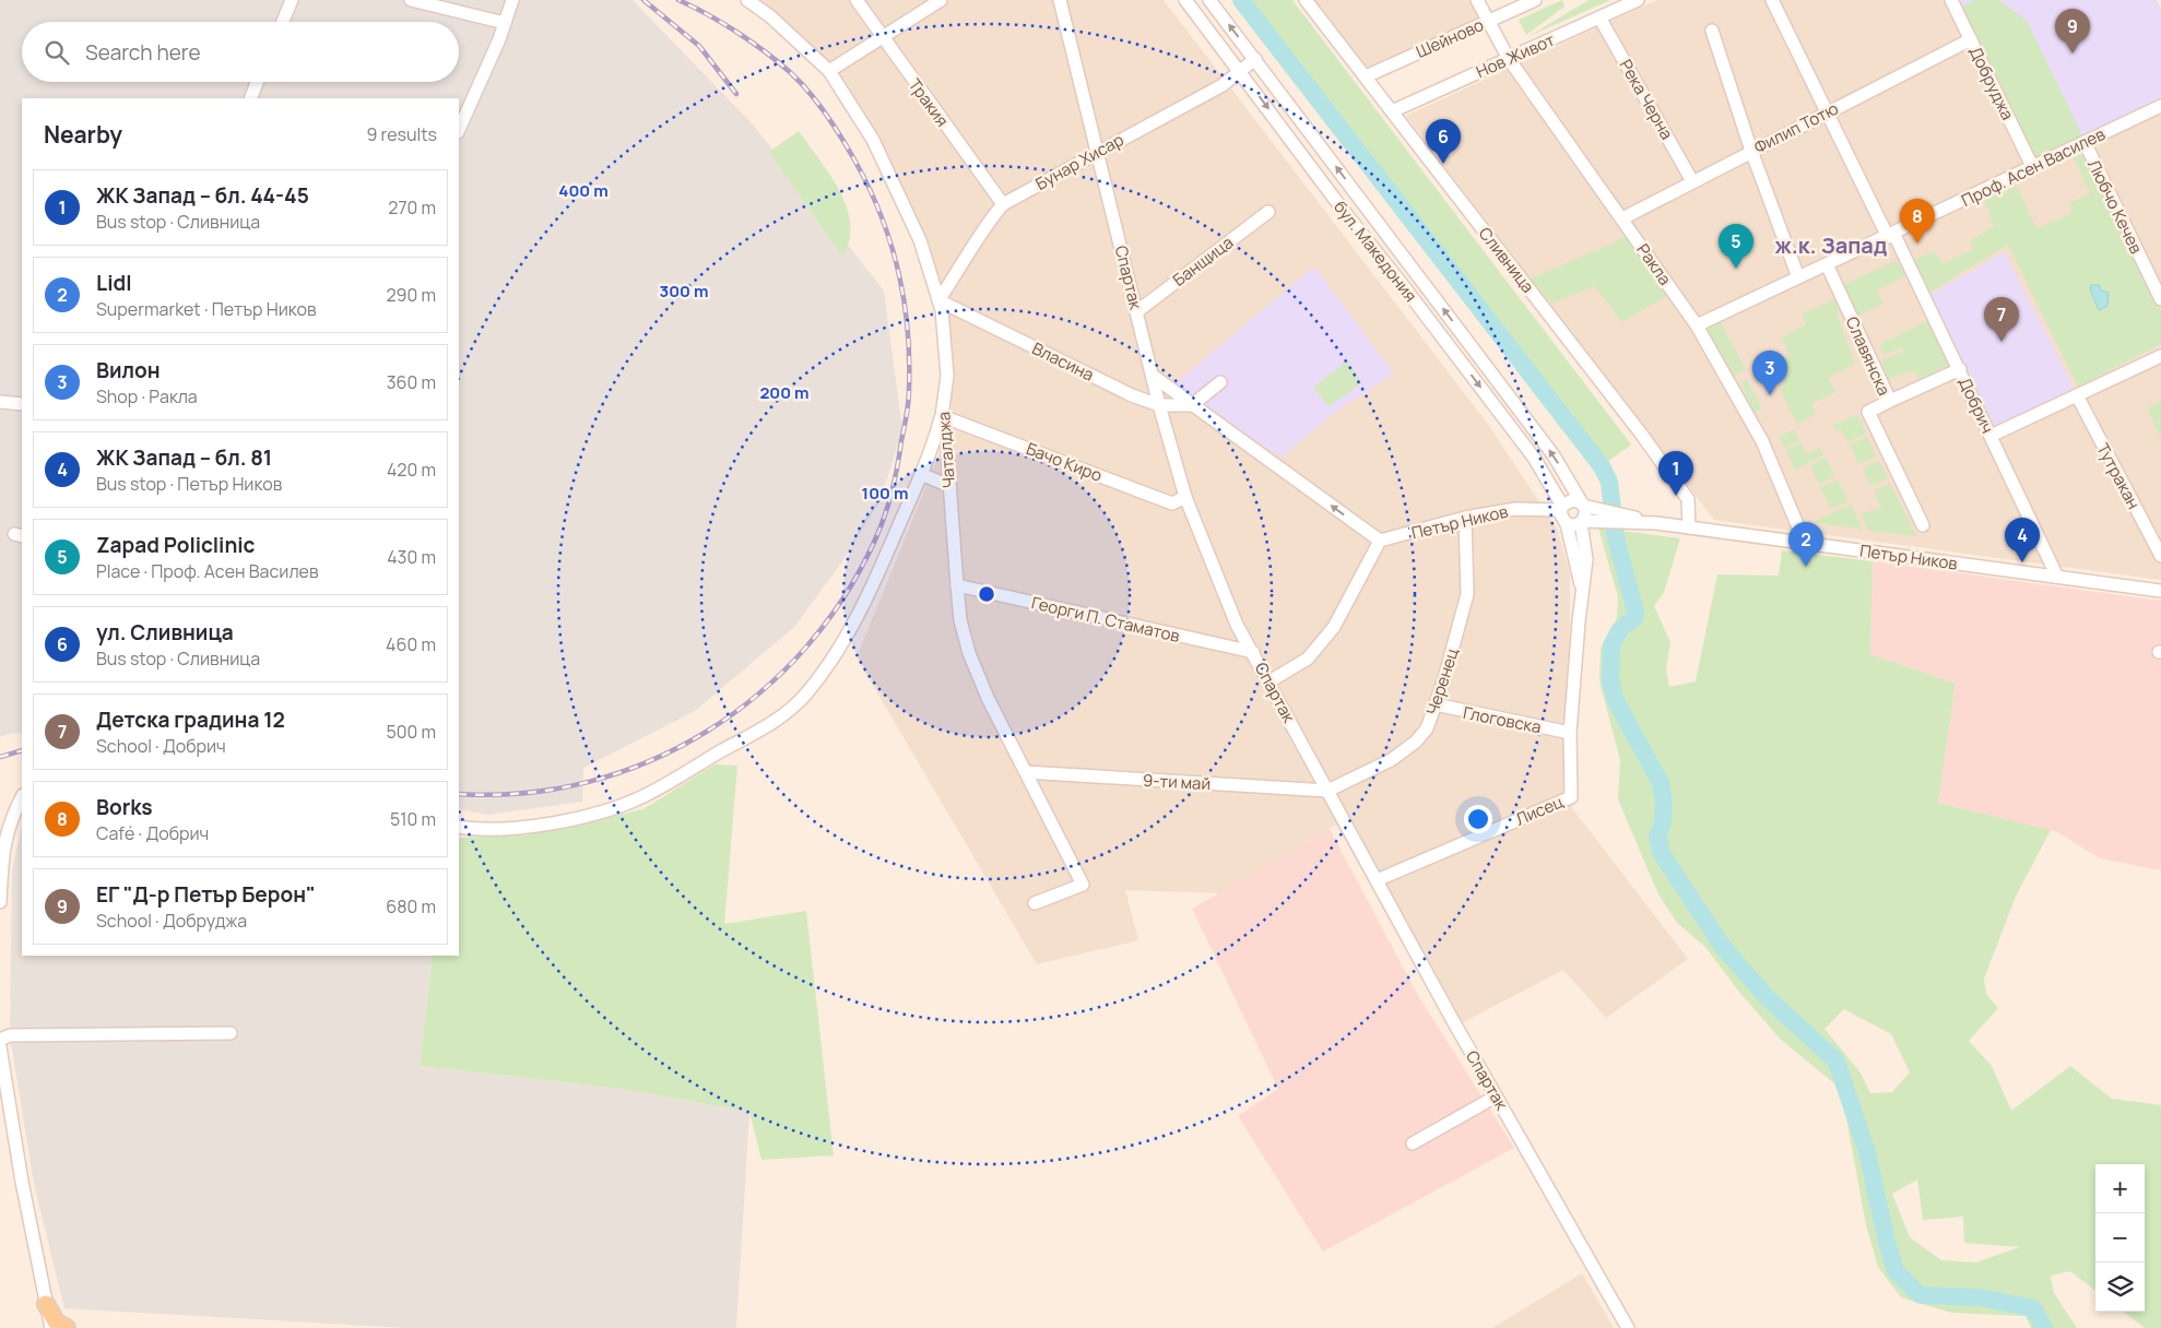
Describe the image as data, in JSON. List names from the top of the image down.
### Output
{
  "streets": {
    "street": [
      "Шейново",
      "Нов Живот",
      "Добруджа",
      "Река Черна",
      "Тракия",
      "Филип Тотю",
      "Бунар Хисар",
      "Проф. Асен Василев",
      "Любчо Кечев",
      "бул. Македония",
      "Сливница",
      "Банщица",
      "Ракла",
      "Спартак",
      "Славянска",
      "Власина",
      "Добрич",
      "Чаталджа",
      "Бачо Киро",
      "Тутракан",
      "Петър Ников",
      "Георги П. Стаматов",
      "Черенец",
      "Глоговска",
      "9-ти май",
      "Лисец"
    ]
  },
  "crossings": [
    ["Шейново", "Сливница"],
    ["Шейново", "Ракла"],
    ["Нов Живот", "Река Черна"],
    ["Нов Живот", "Сливница"],
    ["Нов Живот", "Ракла"],
    ["Добруджа", "Филип Тотю"],
    ["Добруджа", "Проф. Асен Василев"],
    ["Река Черна", "Филип Тотю"],
    ["Тракия", "Бунар Хисар"],
    ["Филип Тотю", "Ракла"],
    ["Филип Тотю", "Добрич"],
    ["Бунар Хисар", "бул. Македония"],
    ["Бунар Хисар", "Спартак"],
    ["Бунар Хисар", "Власина"],
    ["Бунар Хисар", "Чаталджа"],
    ["Проф. Асен Василев", "Любчо Кечев"],
    ["Проф. Асен Василев", "Ракла"],
    ["Проф. Асен Василев", "Славянска"],
    ["Проф. Асен Василев", "Добрич"],
    ["бул. Македония", "Петър Ников"],
    ["бул. Македония", "Лисец"],
    ["Сливница", "Петър Ников"],
    ["Банщица", "Спартак"],
    ["Ракла", "Петър Ников"],
    ["Спартак", "Власина"],
    ["Спартак", "Бачо Киро"],
    ["Спартак", "Георги П. Стаматов"],
    ["Спартак", "Черенец"],
    ["Спартак", "9-ти май"],
    ["Спартак", "Лисец"],
    ["Власина", "Чаталджа"],
    ["Добрич", "Петър Ников"],
    ["Чаталджа", "Бачо Киро"],
    ["Чаталджа", "Георги П. Стаматов"],
    ["Чаталджа", "9-ти май"],
    ["Петър Ников", "Черенец"],
    ["Петър Ников", "Лисец"],
    ["Черенец", "Глоговска"],
    ["Черенец", "9-ти май"],
    ["Глоговска", "Лисец"]
  ],
  "districts": ["ж.к. Запад"],
  "page": {
    "pins": [
      "9",
      "6",
      "8",
      "5",
      "7",
      "3",
      "1",
      "4",
      "2"
    ],
    "search": "Search here",
    "heading": ["Nearby", "9 results"],
    "list": [
      {
        "mark": "1",
        "name": "ЖК Запад – бл. 44-45",
        "note": "Bus stop · Сливница",
        "value": "270 m"
      },
      {
        "mark": "2",
        "name": "Lidl",
        "note": "Supermarket · Петър Ников",
        "value": "290 m"
      },
      {
        "mark": "3",
        "name": "Вилон",
        "note": "Shop · Ракла",
        "value": "360 m"
      },
      {
        "mark": "4",
        "name": "ЖК Запад – бл. 81",
        "note": "Bus stop · Петър Ников",
        "value": "420 m"
      },
      {
        "mark": "5",
        "name": "Zapad Policlinic",
        "note": "Place · Проф. Асен Василев",
        "value": "430 m"
      },
      {
        "mark": "6",
        "name": "ул. Сливница",
        "note": "Bus stop · Сливница",
        "value": "460 m"
      },
      {
        "mark": "7",
        "name": "Детска градина 12",
        "note": "School · Добрич",
        "value": "500 m"
      },
      {
        "mark": "8",
        "name": "Borks",
        "note": "Café · Добрич",
        "value": "510 m"
      },
      {
        "mark": "9",
        "name": "ЕГ \"Д-р Петър Берон\"",
        "note": "School · Добруджа",
        "value": "680 m"
      }
    ],
    "map_buttons": ["+", "−"]
  },
  "rings": [
    "400 m",
    "300 m",
    "200 m",
    "100 m"
  ]
}
